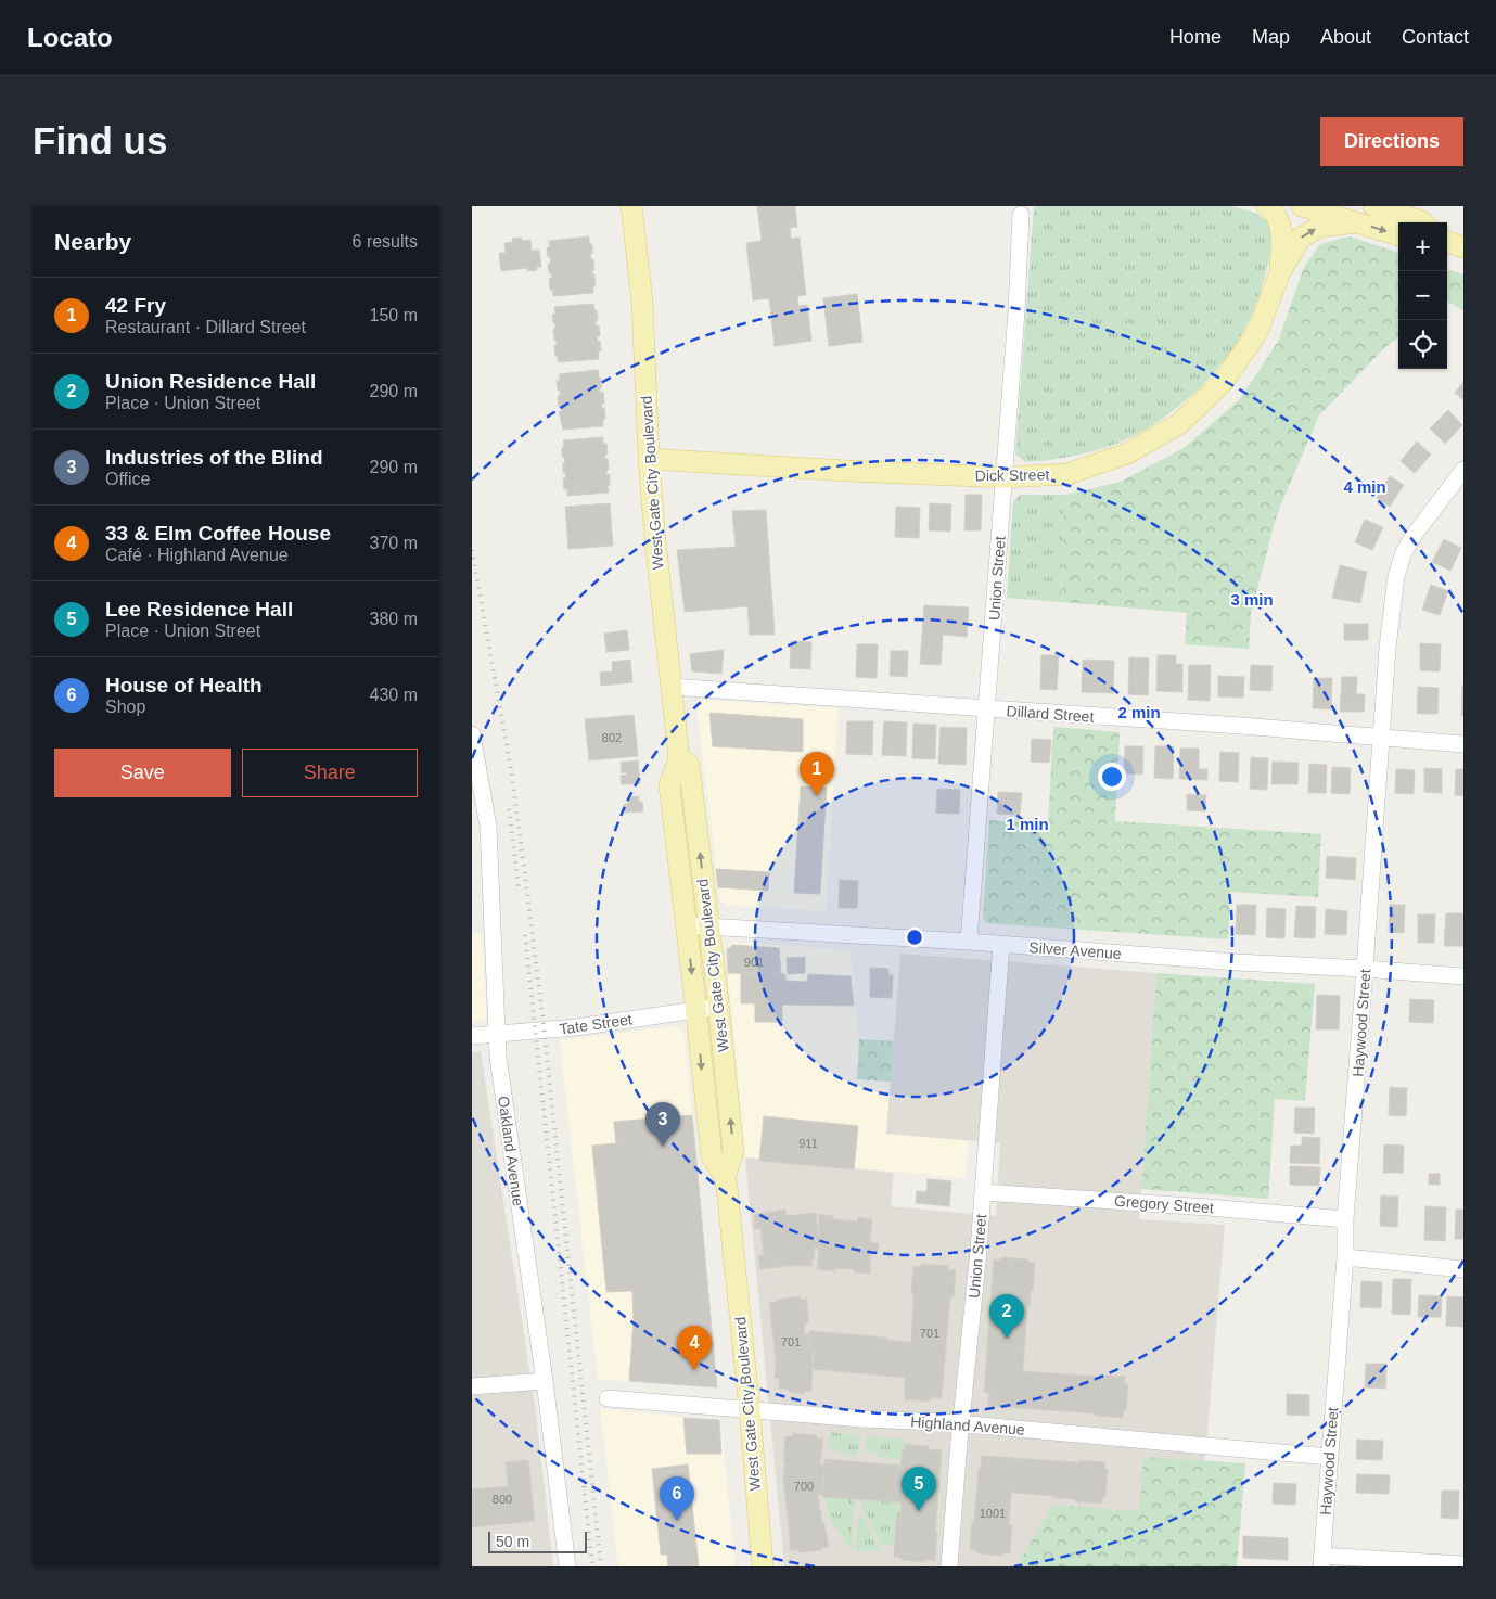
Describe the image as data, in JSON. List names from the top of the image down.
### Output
{
  "streets": {
    "main road": ["Dick Street", "West Gate City Boulevard"],
    "street": [
      "Union Street",
      "Dillard Street",
      "Silver Avenue",
      "Haywood Street",
      "Tate Street",
      "Oakland Avenue",
      "Gregory Street",
      "Highland Avenue"
    ]
  },
  "crossings": [
    ["Dick Street", "West Gate City Boulevard"],
    ["Dick Street", "Union Street"],
    ["West Gate City Boulevard", "Dillard Street"],
    ["West Gate City Boulevard", "Silver Avenue"],
    ["West Gate City Boulevard", "Tate Street"],
    ["West Gate City Boulevard", "Highland Avenue"],
    ["Union Street", "Dillard Street"],
    ["Union Street", "Silver Avenue"],
    ["Union Street", "Gregory Street"],
    ["Union Street", "Highland Avenue"],
    ["Dillard Street", "Haywood Street"],
    ["Silver Avenue", "Haywood Street"],
    ["Haywood Street", "Gregory Street"],
    ["Haywood Street", "Highland Avenue"],
    ["Tate Street", "Oakland Avenue"]
  ],
  "house_numbers": [
    "802",
    "901",
    "911",
    "701",
    "701",
    "700",
    "800",
    "1001"
  ],
  "scale_bar": "50 m",
  "page": {
    "header": "Locato",
    "nav": [
      "Home",
      "Map",
      "About",
      "Contact"
    ],
    "buttons": [
      "Directions",
      ["Save", "Share"]
    ],
    "title": "Find us",
    "heading": ["Nearby", "6 results"],
    "map_buttons": ["+", "−"],
    "list": [
      {
        "mark": "1",
        "name": "42 Fry",
        "note": "Restaurant · Dillard Street",
        "value": "150 m"
      },
      {
        "mark": "2",
        "name": "Union Residence Hall",
        "note": "Place · Union Street",
        "value": "290 m"
      },
      {
        "mark": "3",
        "name": "Industries of the Blind",
        "note": "Office",
        "value": "290 m"
      },
      {
        "mark": "4",
        "name": "33 & Elm Coffee House",
        "note": "Café · Highland Avenue",
        "value": "370 m"
      },
      {
        "mark": "5",
        "name": "Lee Residence Hall",
        "note": "Place · Union Street",
        "value": "380 m"
      },
      {
        "mark": "6",
        "name": "House of Health",
        "note": "Shop",
        "value": "430 m"
      }
    ],
    "pins": [
      "1",
      "3",
      "2",
      "4",
      "5",
      "6"
    ],
    "scale": "50 m"
  },
  "rings": [
    "4 min",
    "3 min",
    "2 min",
    "1 min"
  ]
}
